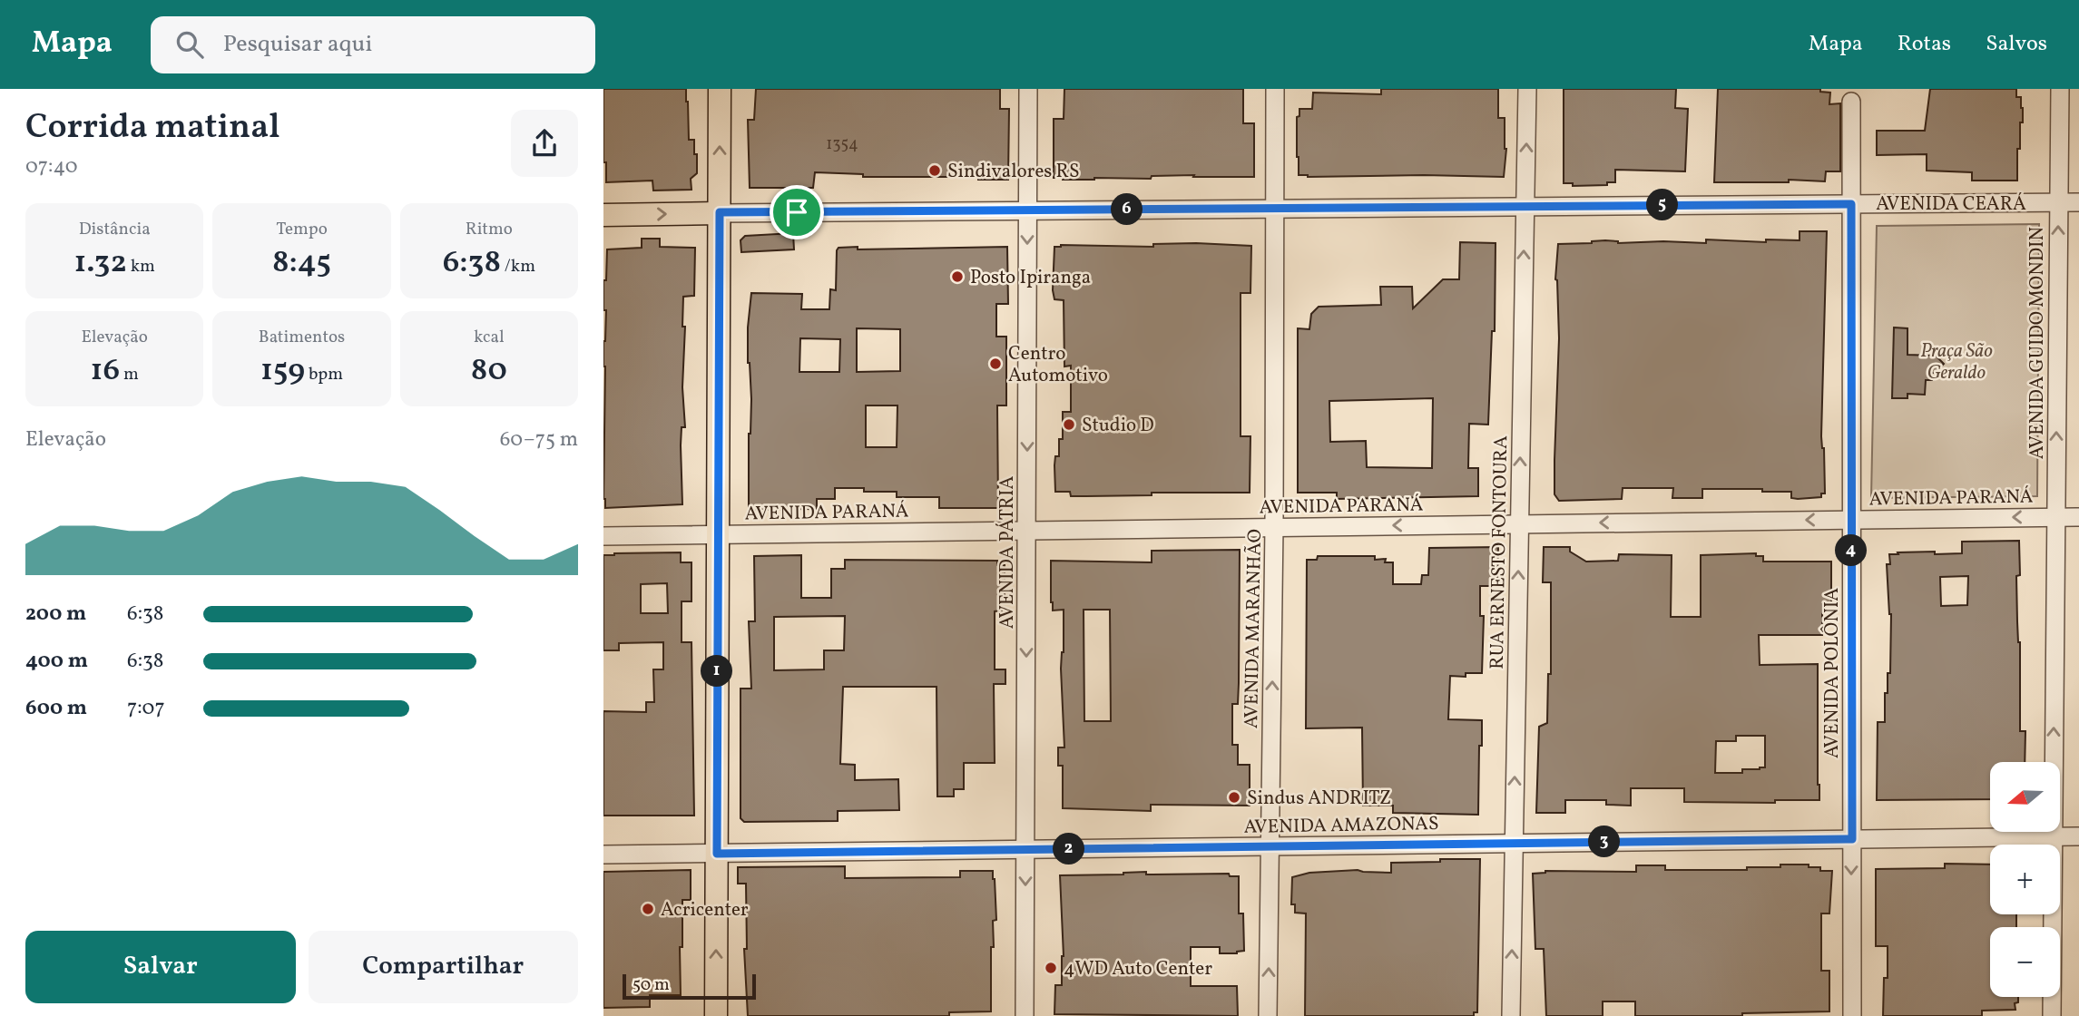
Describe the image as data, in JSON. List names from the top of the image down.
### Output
{
  "streets": {
    "main road": ["AVENIDA CEARÁ"],
    "street": [
      "AVENIDA GUIDO MONDIN",
      "AVENIDA PARANÁ",
      "AVENIDA PÁTRIA",
      "RUA ERNESTO FONTOURA",
      "AVENIDA MARANHÃO",
      "AVENIDA POLÔNIA",
      "AVENIDA AMAZONAS"
    ]
  },
  "crossings": [
    ["AVENIDA CEARÁ", "AVENIDA GUIDO MONDIN"],
    ["AVENIDA CEARÁ", "AVENIDA PÁTRIA"],
    ["AVENIDA CEARÁ", "RUA ERNESTO FONTOURA"],
    ["AVENIDA CEARÁ", "AVENIDA MARANHÃO"],
    ["AVENIDA CEARÁ", "AVENIDA POLÔNIA"],
    ["AVENIDA GUIDO MONDIN", "AVENIDA PARANÁ"],
    ["AVENIDA GUIDO MONDIN", "AVENIDA AMAZONAS"],
    ["AVENIDA PARANÁ", "AVENIDA PÁTRIA"],
    ["AVENIDA PARANÁ", "RUA ERNESTO FONTOURA"],
    ["AVENIDA PARANÁ", "AVENIDA MARANHÃO"],
    ["AVENIDA PARANÁ", "AVENIDA POLÔNIA"],
    ["AVENIDA PÁTRIA", "AVENIDA AMAZONAS"],
    ["RUA ERNESTO FONTOURA", "AVENIDA AMAZONAS"],
    ["AVENIDA MARANHÃO", "AVENIDA AMAZONAS"],
    ["AVENIDA POLÔNIA", "AVENIDA AMAZONAS"]
  ],
  "one_way": [
    "AVENIDA GUIDO MONDIN",
    "AVENIDA PARANÁ",
    "AVENIDA PÁTRIA",
    "RUA ERNESTO FONTOURA",
    "AVENIDA MARANHÃO"
  ],
  "parks": ["Praça São Geraldo"],
  "places": [
    "Sindivalores RS",
    "Posto Ipiranga",
    "Centro Automotivo",
    "Studio D",
    "Sindus ANDRITZ",
    "Acricenter",
    "4WD Auto Center"
  ],
  "house_numbers": ["1354"],
  "scale_bar": "50 m",
  "north": "left",
  "page": {
    "header": "Mapa",
    "search": "Pesquisar aqui",
    "nav": ["Mapa", "Rotas", "Salvos"],
    "heading": ["Corrida matinal", "07:40"],
    "pins": [
      "5",
      "6",
      "4",
      "1",
      "3",
      "2"
    ],
    "stats": [
      ["Distância", "1.32 km"],
      ["Tempo", "8:45"],
      ["Ritmo", "6:38 /km"],
      ["Elevação", "16 m"],
      ["Batimentos", "159 bpm"],
      ["kcal", "80"]
    ],
    "chart": ["Elevação", "60–75 m"],
    "list": [
      {
        "name": "200 m",
        "note": "6:38"
      },
      {
        "name": "400 m",
        "note": "6:38"
      },
      {
        "name": "600 m",
        "note": "7:07"
      }
    ],
    "map_buttons": ["+", "−"],
    "buttons": ["Salvar", "Compartilhar"],
    "scale": "50 m"
  }
}
